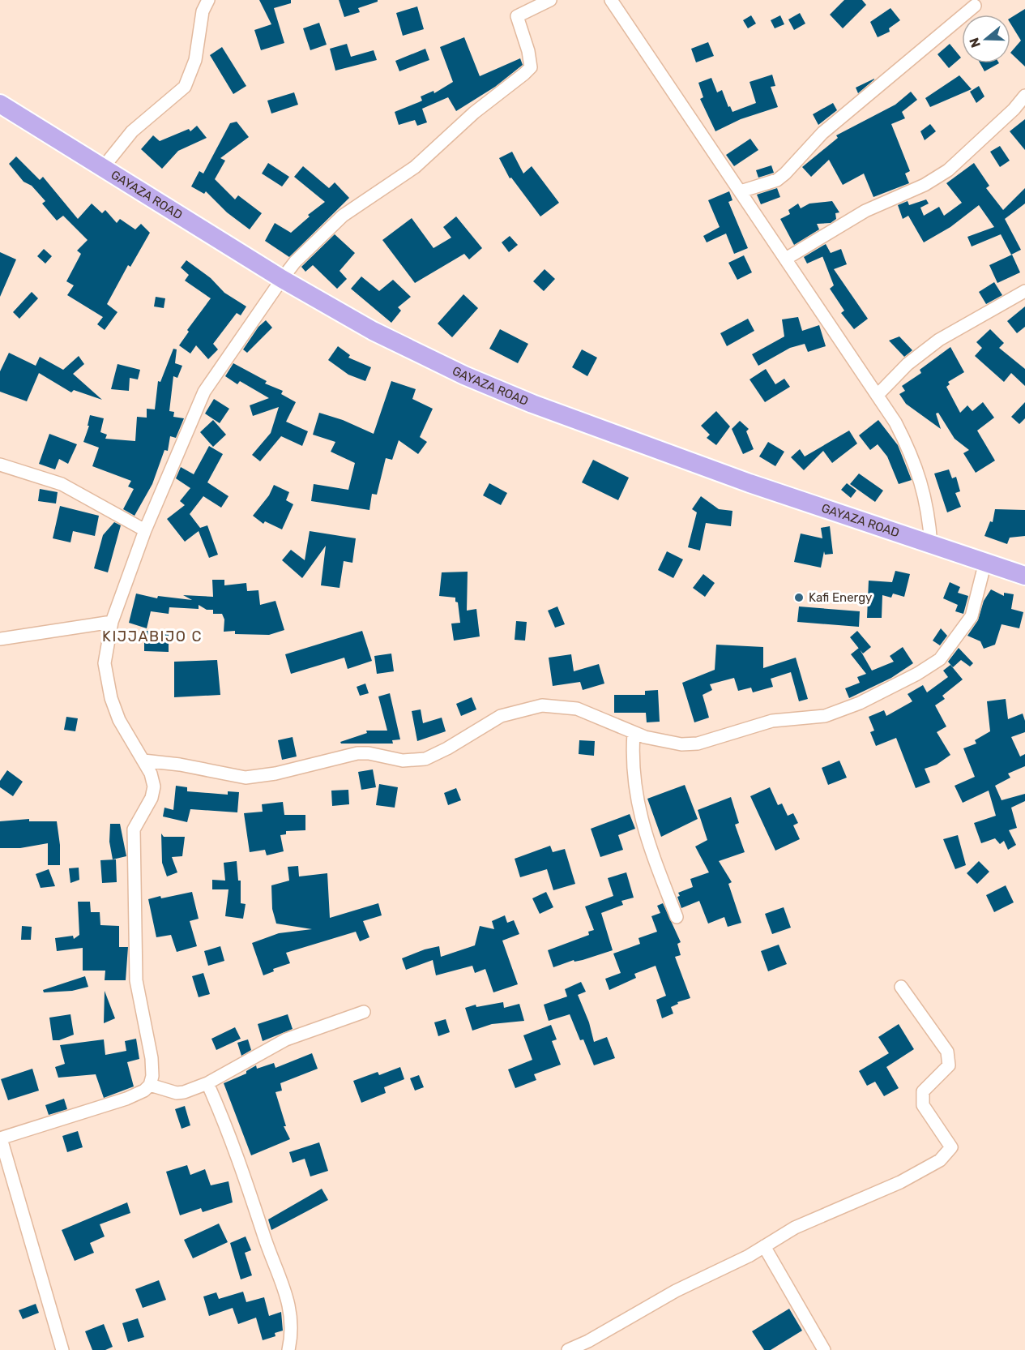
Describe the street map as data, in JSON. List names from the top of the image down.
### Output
{
  "streets": {
    "main road": ["GAYAZA ROAD"]
  },
  "districts": ["KIJJABIJO C"],
  "places": ["Kafi Energy"],
  "north": "left"
}
